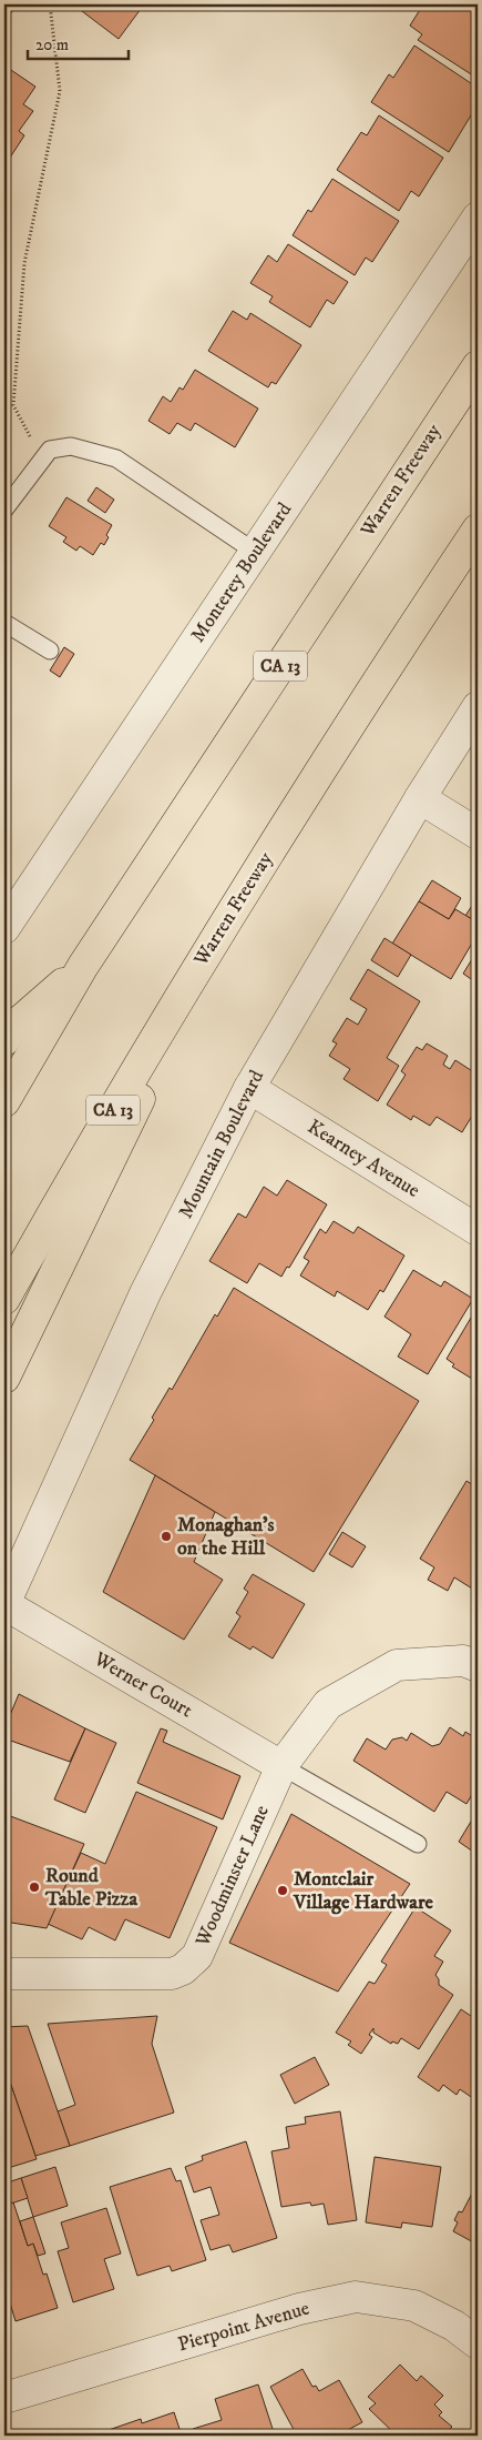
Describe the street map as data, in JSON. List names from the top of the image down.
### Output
{
  "streets": {
    "highway": ["Warren Freeway", "CA 13"],
    "street": [
      "Monterey Boulevard",
      "Mountain Boulevard",
      "Kearney Avenue",
      "Werner Court",
      "Woodminster Lane",
      "Pierpoint Avenue"
    ]
  },
  "crossings": [
    ["Mountain Boulevard", "Kearney Avenue"],
    ["Mountain Boulevard", "Werner Court"],
    ["Werner Court", "Woodminster Lane"]
  ],
  "places": ["Monaghan's on the Hill", "Round Table Pizza", "Montclair Village Hardware"],
  "scale_bar": "20 m"
}
